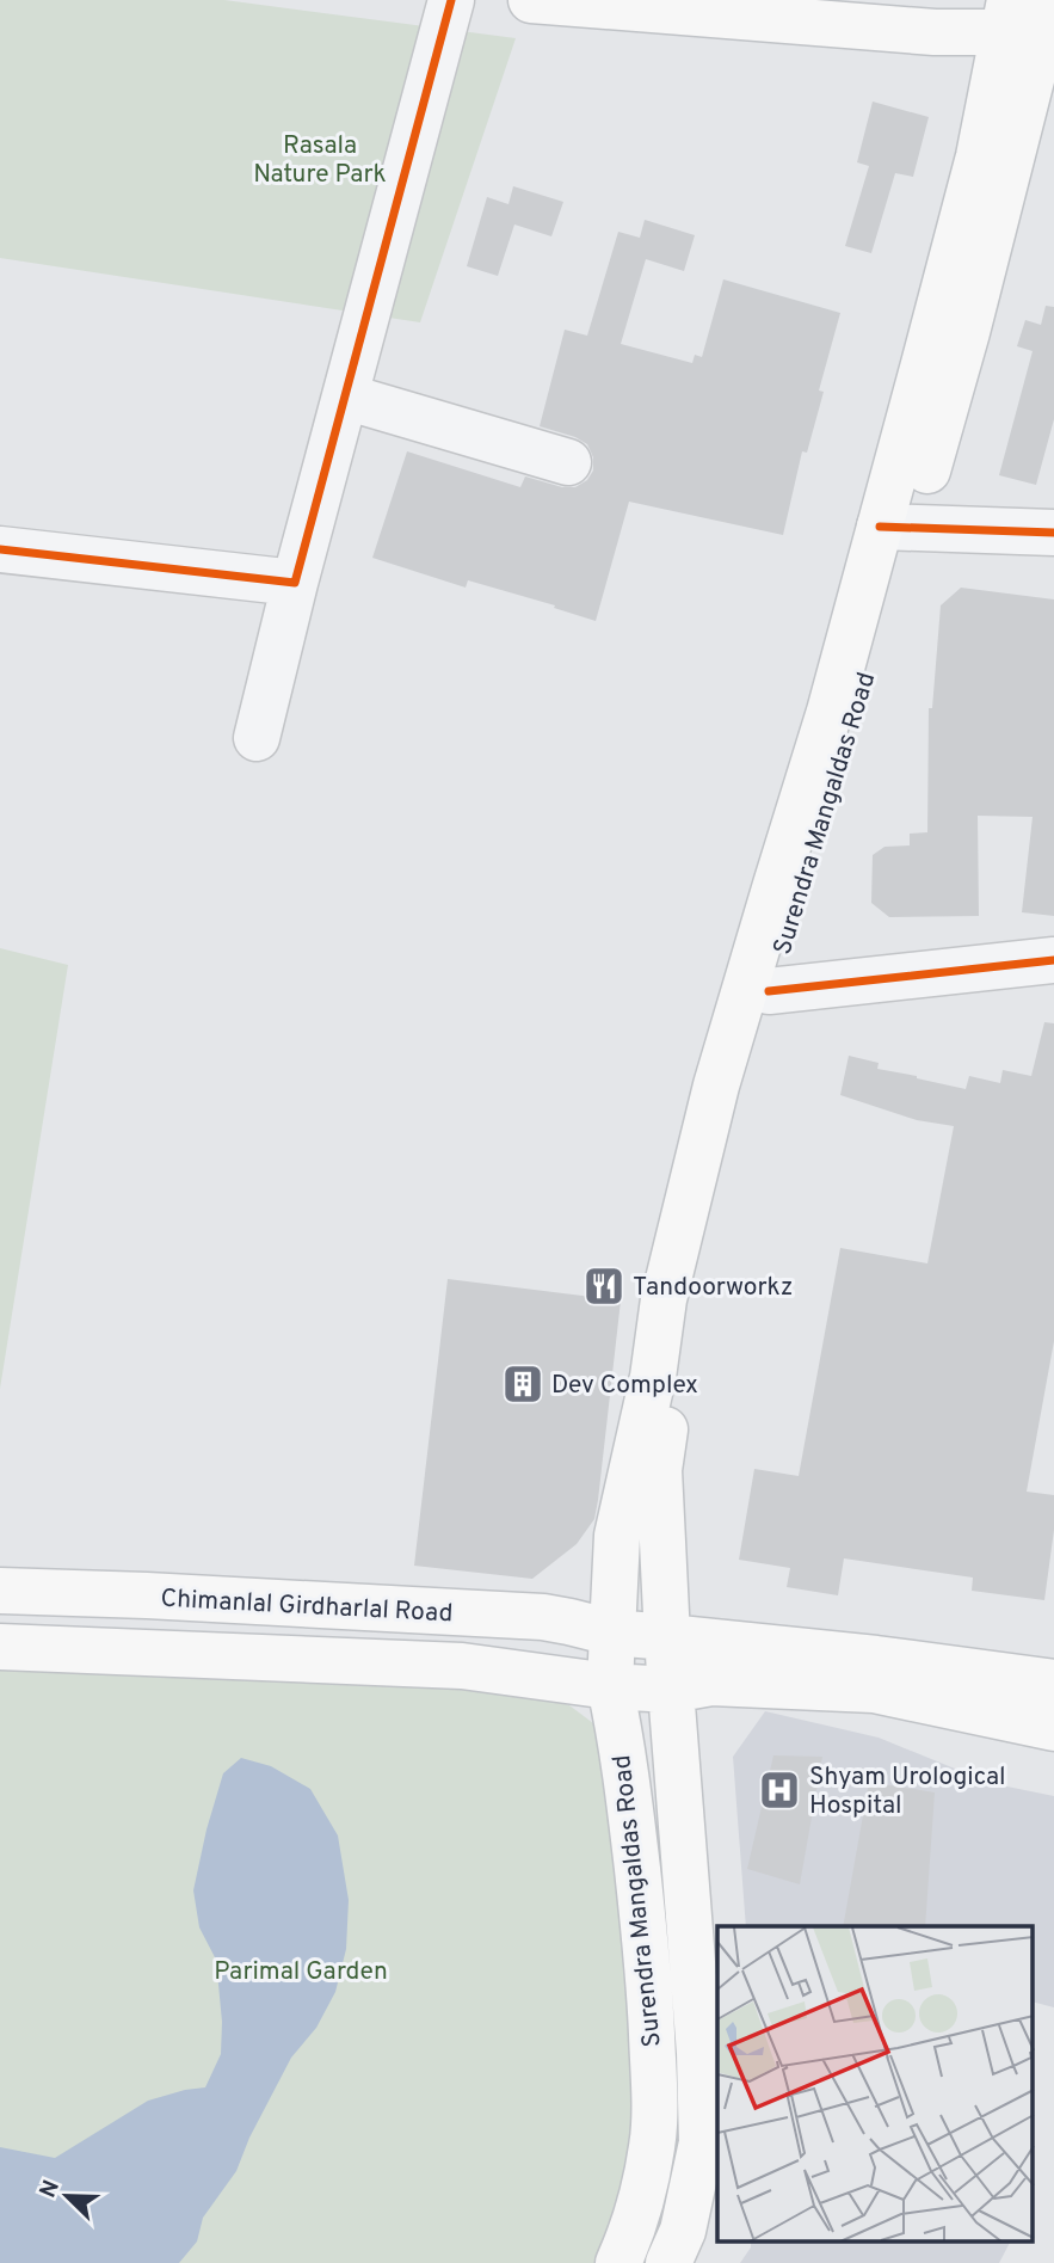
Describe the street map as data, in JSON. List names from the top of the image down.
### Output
{
  "streets": {
    "main road": ["Surendra Mangaldas Road", "Chimanlal Girdharlal Road"]
  },
  "crossings": [
    ["Surendra Mangaldas Road", "Chimanlal Girdharlal Road"]
  ],
  "parks": ["Rasala Nature Park", "Parimal Garden"],
  "places": {
    "restaurant": ["Tandoorworkz"],
    "building": ["Dev Complex"],
    "hospital": ["Shyam Urological Hospital"]
  },
  "north": "top left"
}
